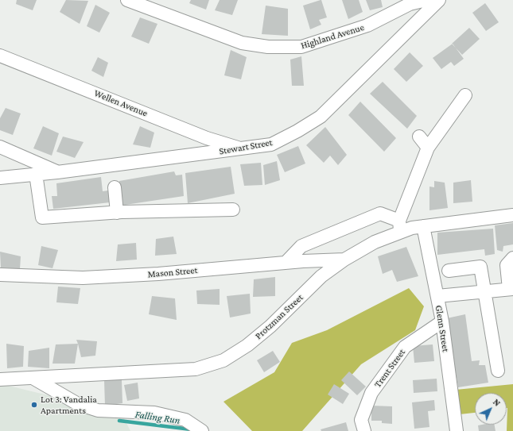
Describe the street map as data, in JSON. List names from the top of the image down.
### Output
{
  "streets": {
    "street": [
      "Highland Avenue",
      "Wellen Avenue",
      "Stewart Street",
      "Mason Street",
      "Protzman Street",
      "Glenn Street",
      "Trent Street"
    ]
  },
  "crossings": [
    ["Wellen Avenue", "Stewart Street"],
    ["Mason Street", "Protzman Street"],
    ["Protzman Street", "Glenn Street"],
    ["Glenn Street", "Trent Street"]
  ],
  "water": ["Falling Run"],
  "places": ["Lot 3: Vandalia Apartments"],
  "north": "top right"
}
